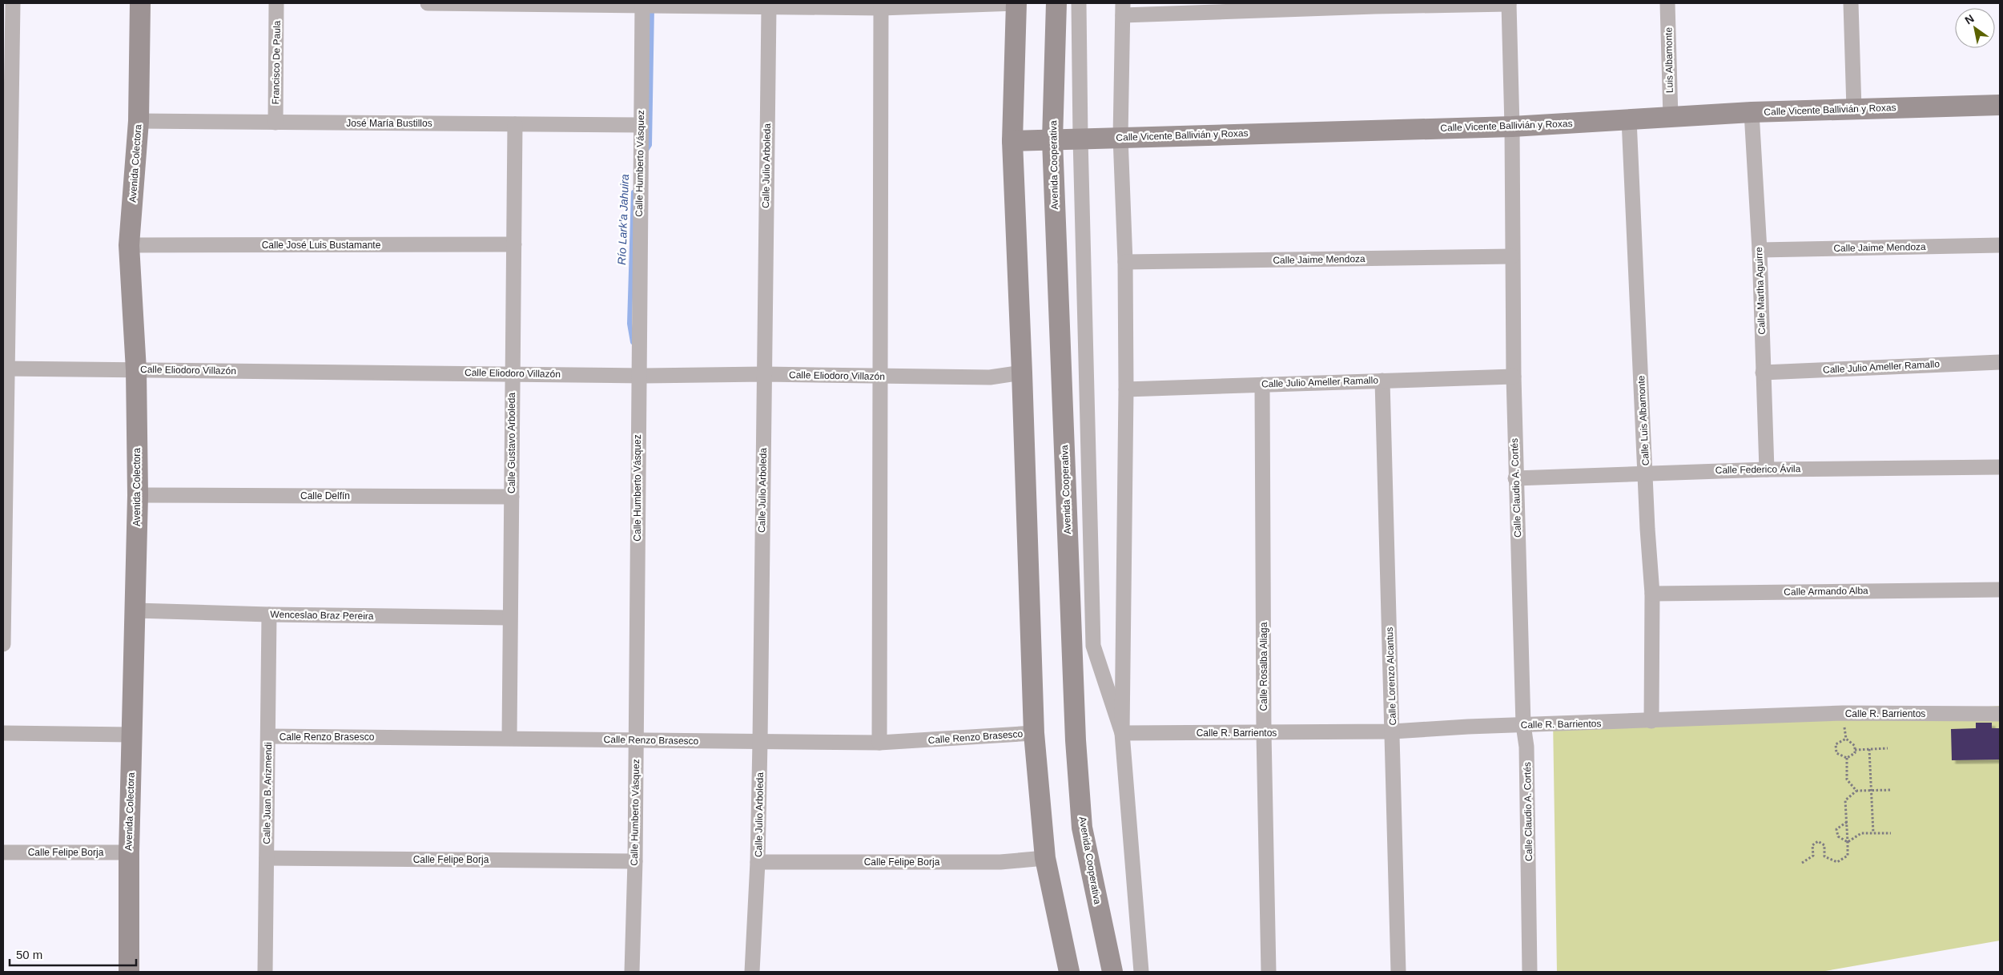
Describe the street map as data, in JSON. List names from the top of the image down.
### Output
{
  "streets": {
    "street": [
      "Luis Albamonte",
      "Francisco De Paula",
      "Calle Vicente Ballivián y Roxas",
      "José María Bustillos",
      "Avenida Colectora",
      "Calle Humberto Vásquez",
      "Avenida Cooperativa",
      "Calle Julio Arboleda",
      "Calle José Luis Bustamante",
      "Calle Jaime Mendoza",
      "Calle Martha Aguirre",
      "Calle Julio Ameller Ramallo",
      "Calle Eliodoro Villazón",
      "Calle Luis Albamonte",
      "Calle Gustavo Arboleda",
      "Calle Federico Ávila",
      "Calle Claudio A. Cortés",
      "Calle Delfín",
      "Calle Armando Alba",
      "Wenceslao Braz Pereira",
      "Calle Rosalba Aliaga",
      "Calle Lorenzo Alcantus",
      "Calle R. Barrientos",
      "Calle Renzo Brasesco",
      "Calle Juan B. Arizmendi",
      "Calle Felipe Borja"
    ]
  },
  "crossings": [
    ["Luis Albamonte", "Calle Vicente Ballivián y Roxas"],
    ["Francisco De Paula", "José María Bustillos"],
    ["Calle Vicente Ballivián y Roxas", "Avenida Cooperativa"],
    ["Calle Vicente Ballivián y Roxas", "Calle Martha Aguirre"],
    ["Calle Vicente Ballivián y Roxas", "Calle Luis Albamonte"],
    ["Calle Vicente Ballivián y Roxas", "Calle Claudio A. Cortés"],
    ["José María Bustillos", "Avenida Colectora"],
    ["José María Bustillos", "Calle Humberto Vásquez"],
    ["José María Bustillos", "Calle Gustavo Arboleda"],
    ["Avenida Colectora", "Calle José Luis Bustamante"],
    ["Avenida Colectora", "Calle Eliodoro Villazón"],
    ["Avenida Colectora", "Calle Delfín"],
    ["Avenida Colectora", "Wenceslao Braz Pereira"],
    ["Avenida Colectora", "Calle Felipe Borja"],
    ["Calle Humberto Vásquez", "Calle Eliodoro Villazón"],
    ["Calle Humberto Vásquez", "Calle Renzo Brasesco"],
    ["Calle Humberto Vásquez", "Calle Felipe Borja"],
    ["Calle Julio Arboleda", "Calle Eliodoro Villazón"],
    ["Calle Julio Arboleda", "Calle Renzo Brasesco"],
    ["Calle Julio Arboleda", "Calle Felipe Borja"],
    ["Calle José Luis Bustamante", "Calle Gustavo Arboleda"],
    ["Calle Jaime Mendoza", "Calle Martha Aguirre"],
    ["Calle Jaime Mendoza", "Calle Claudio A. Cortés"],
    ["Calle Martha Aguirre", "Calle Julio Ameller Ramallo"],
    ["Calle Martha Aguirre", "Calle Federico Ávila"],
    ["Calle Julio Ameller Ramallo", "Calle Claudio A. Cortés"],
    ["Calle Julio Ameller Ramallo", "Calle Rosalba Aliaga"],
    ["Calle Julio Ameller Ramallo", "Calle Lorenzo Alcantus"],
    ["Calle Eliodoro Villazón", "Calle Gustavo Arboleda"],
    ["Calle Luis Albamonte", "Calle Federico Ávila"],
    ["Calle Luis Albamonte", "Calle Armando Alba"],
    ["Calle Luis Albamonte", "Calle R. Barrientos"],
    ["Calle Gustavo Arboleda", "Calle Delfín"],
    ["Calle Gustavo Arboleda", "Wenceslao Braz Pereira"],
    ["Calle Gustavo Arboleda", "Calle Renzo Brasesco"],
    ["Calle Federico Ávila", "Calle Claudio A. Cortés"],
    ["Calle Claudio A. Cortés", "Calle R. Barrientos"],
    ["Wenceslao Braz Pereira", "Calle Juan B. Arizmendi"],
    ["Calle Rosalba Aliaga", "Calle R. Barrientos"],
    ["Calle Lorenzo Alcantus", "Calle R. Barrientos"],
    ["Calle Renzo Brasesco", "Calle Juan B. Arizmendi"],
    ["Calle Juan B. Arizmendi", "Calle Felipe Borja"]
  ],
  "water": ["Río Lark’a Jahuira"],
  "scale_bar": "50 m",
  "north": "top left"
}
